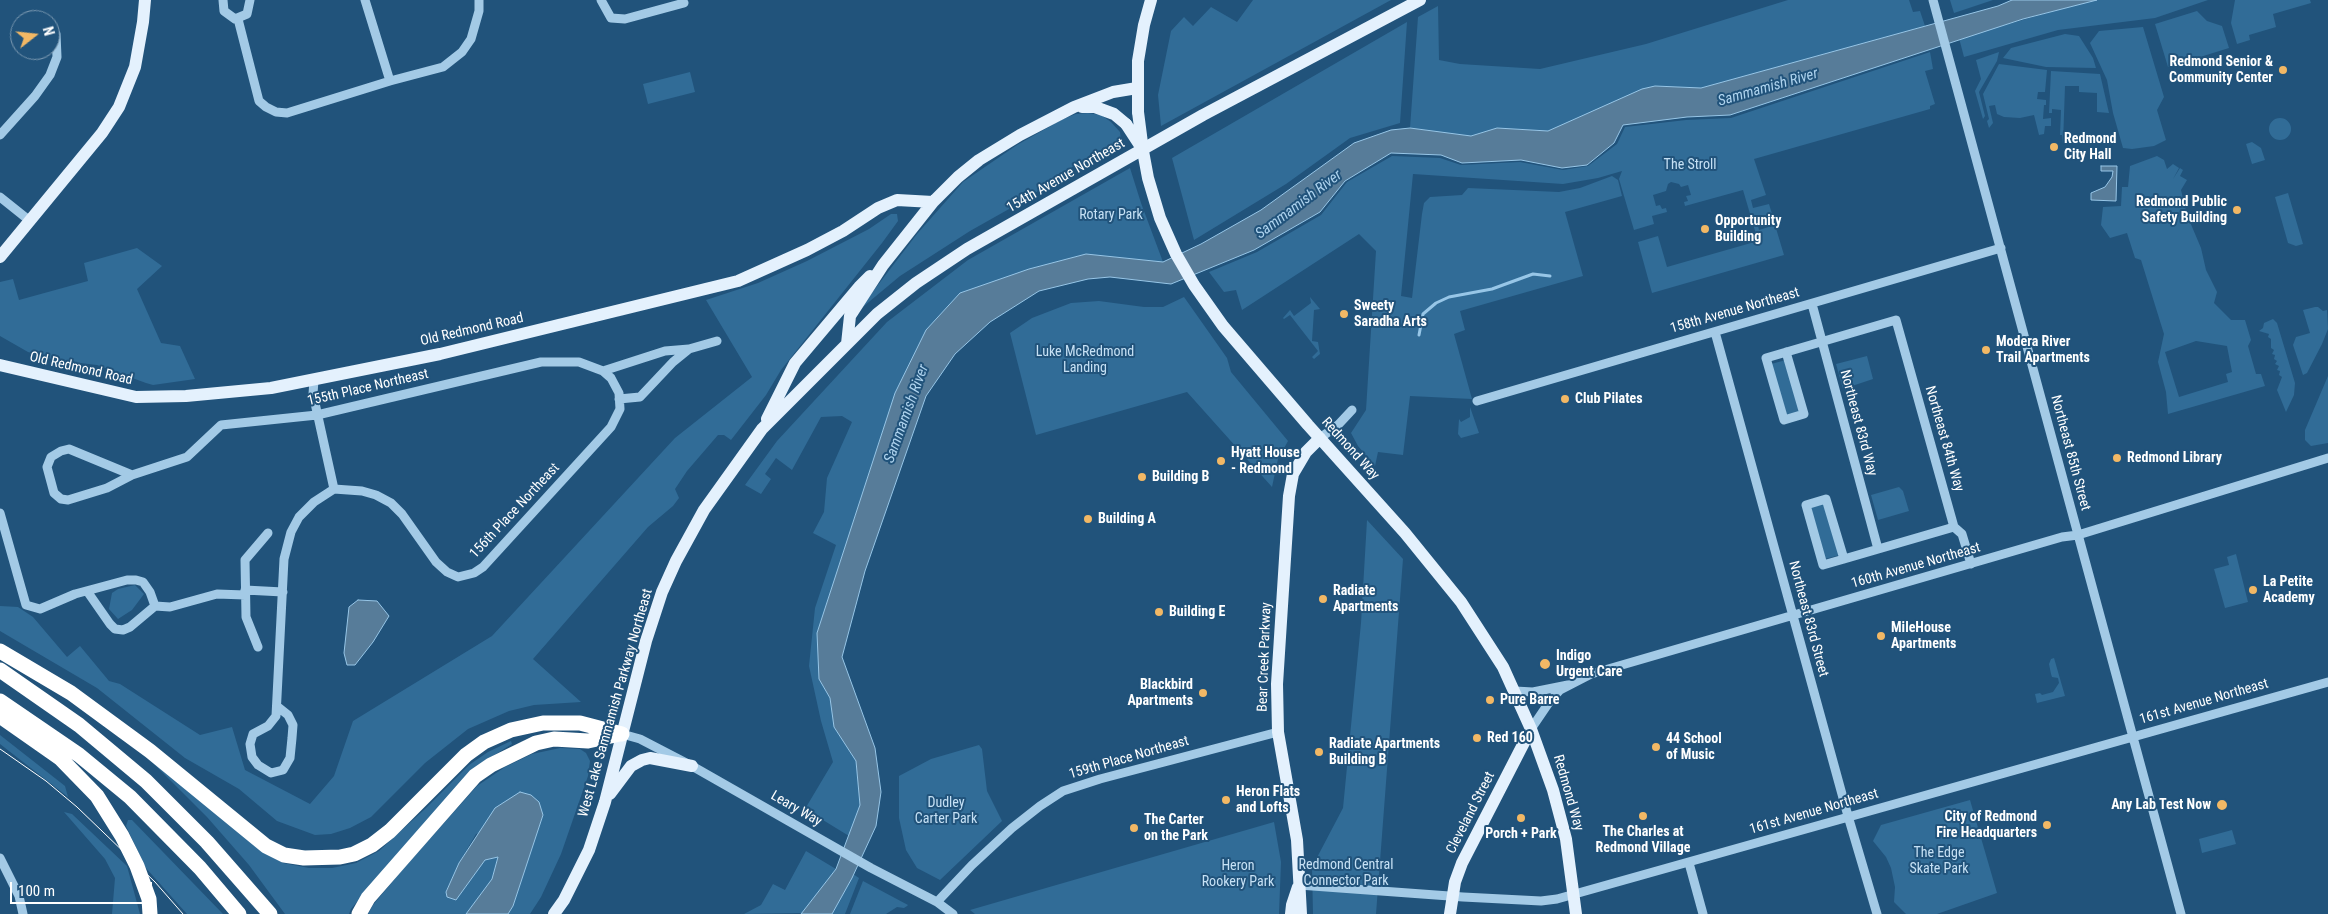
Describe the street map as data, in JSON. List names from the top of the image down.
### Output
{
  "streets": {
    "main road": [
      "154th Avenue Northeast",
      "Old Redmond Road",
      "Redmond Way",
      "Bear Creek Parkway",
      "West Lake Sammamish Parkway Northeast",
      "Cleveland Street"
    ],
    "street": [
      "158th Avenue Northeast",
      "155th Place Northeast",
      "Northeast 83rd Way",
      "Northeast 84th Way",
      "Northeast 85th Street",
      "156th Place Northeast",
      "160th Avenue Northeast",
      "Northeast 83rd Street",
      "161st Avenue Northeast",
      "159th Place Northeast",
      "Leary Way"
    ]
  },
  "crossings": [
    ["154th Avenue Northeast", "West Lake Sammamish Parkway Northeast"],
    ["158th Avenue Northeast", "Northeast 83rd Way"],
    ["158th Avenue Northeast", "Northeast 85th Street"],
    ["158th Avenue Northeast", "Northeast 83rd Street"],
    ["Northeast 83rd Way", "Northeast 84th Way"],
    ["Northeast 84th Way", "160th Avenue Northeast"],
    ["Redmond Way", "160th Avenue Northeast"],
    ["Redmond Way", "Bear Creek Parkway"],
    ["Redmond Way", "161st Avenue Northeast"],
    ["Redmond Way", "Cleveland Street"],
    ["Northeast 85th Street", "160th Avenue Northeast"],
    ["Northeast 85th Street", "161st Avenue Northeast"],
    ["160th Avenue Northeast", "Northeast 83rd Street"],
    ["160th Avenue Northeast", "Cleveland Street"],
    ["Northeast 83rd Street", "161st Avenue Northeast"],
    ["Bear Creek Parkway", "161st Avenue Northeast"],
    ["Bear Creek Parkway", "159th Place Northeast"],
    ["161st Avenue Northeast", "Cleveland Street"],
    ["West Lake Sammamish Parkway Northeast", "Leary Way"],
    ["159th Place Northeast", "Leary Way"]
  ],
  "water": ["Sammamish River"],
  "parks": [
    "The Stroll",
    "Rotary Park",
    "Luke McRedmond Landing",
    "Dudley Carter Park",
    "The Edge Skate Park",
    "Redmond Central Connector Park",
    "Heron Rookery Park"
  ],
  "places": [
    "Redmond Senior & Community Center",
    "Redmond City Hall",
    "Redmond Public Safety Building",
    "Opportunity Building",
    "Sweety Saradha Arts",
    "Modera River Trail Apartments",
    "Club Pilates",
    "Redmond Library",
    "Hyatt House - Redmond",
    "Building B",
    "Building A",
    "La Petite Academy",
    "Radiate Apartments",
    "Building E",
    "MileHouse Apartments",
    "Indigo Urgent Care",
    "Blackbird Apartments",
    "Pure Barre",
    "Red 160",
    "44 School of Music",
    "Radiate Apartments Building B",
    "Heron Flats and Lofts",
    "Any Lab Test Now",
    "The Charles at Redmond Village",
    "Porch + Park",
    "City of Redmond Fire Headquarters",
    "The Carter on the Park"
  ],
  "scale_bar": "100 m",
  "north": "right"
}
